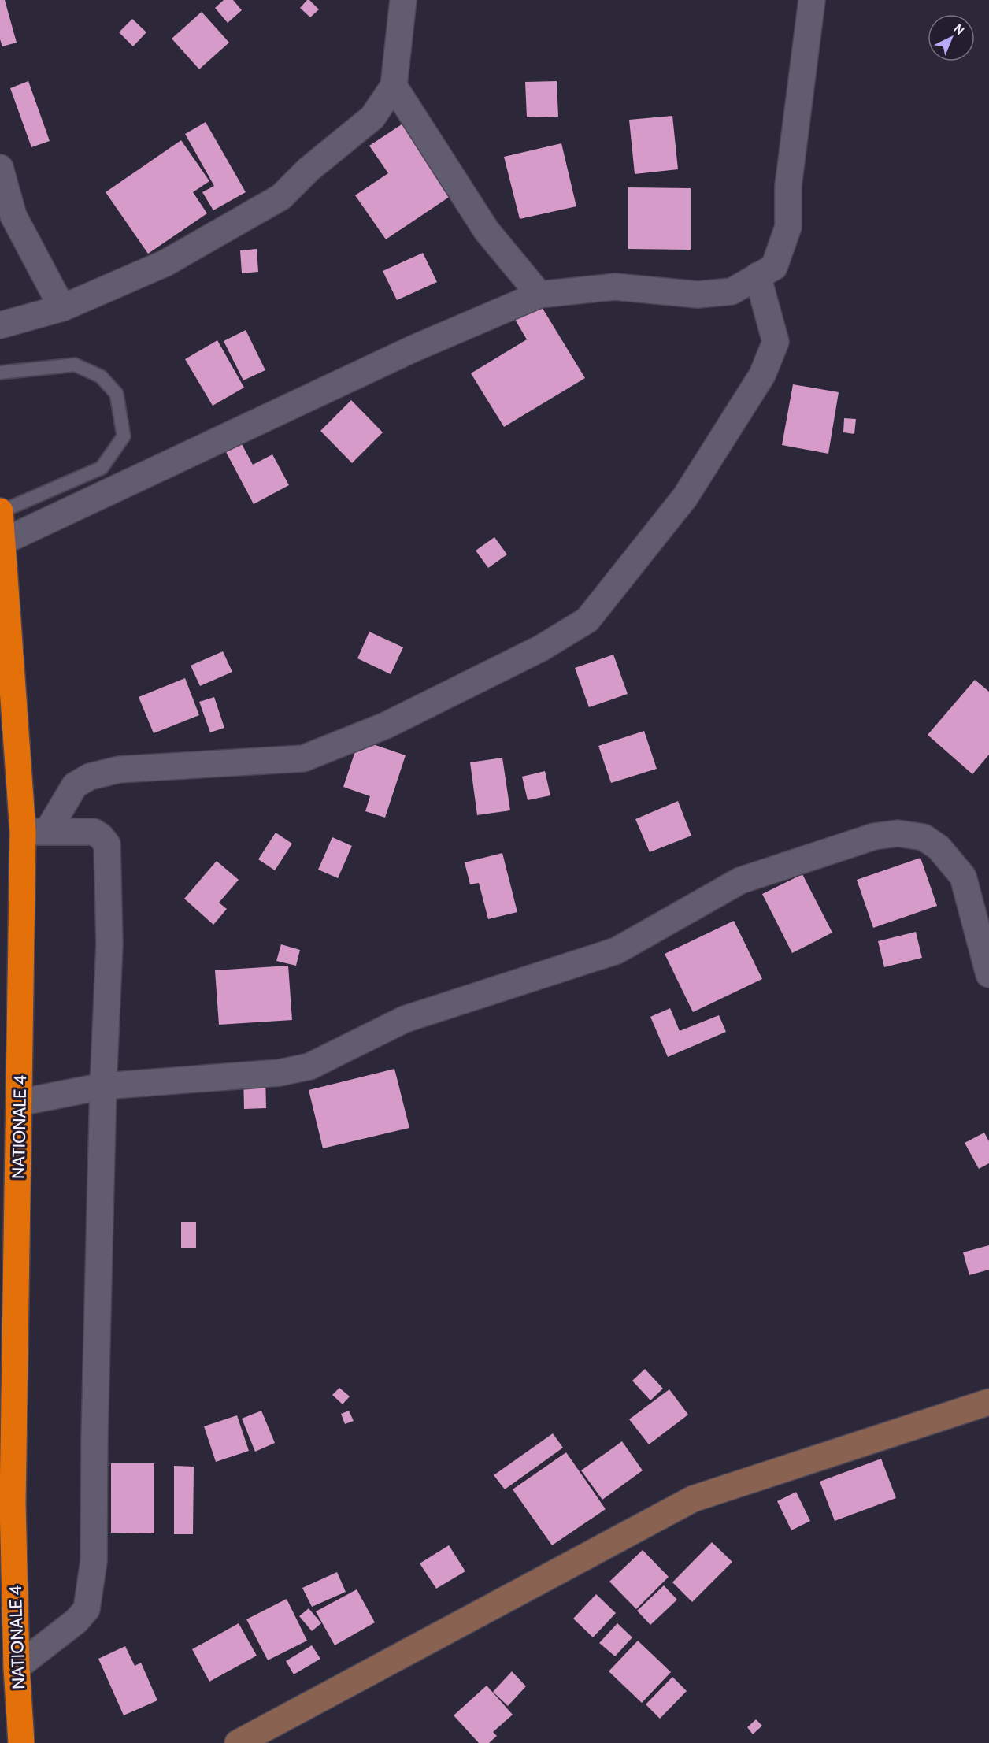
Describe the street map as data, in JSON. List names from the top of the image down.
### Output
{
  "streets": {
    "highway": ["NATIONALE 4"]
  },
  "north": "top right"
}
